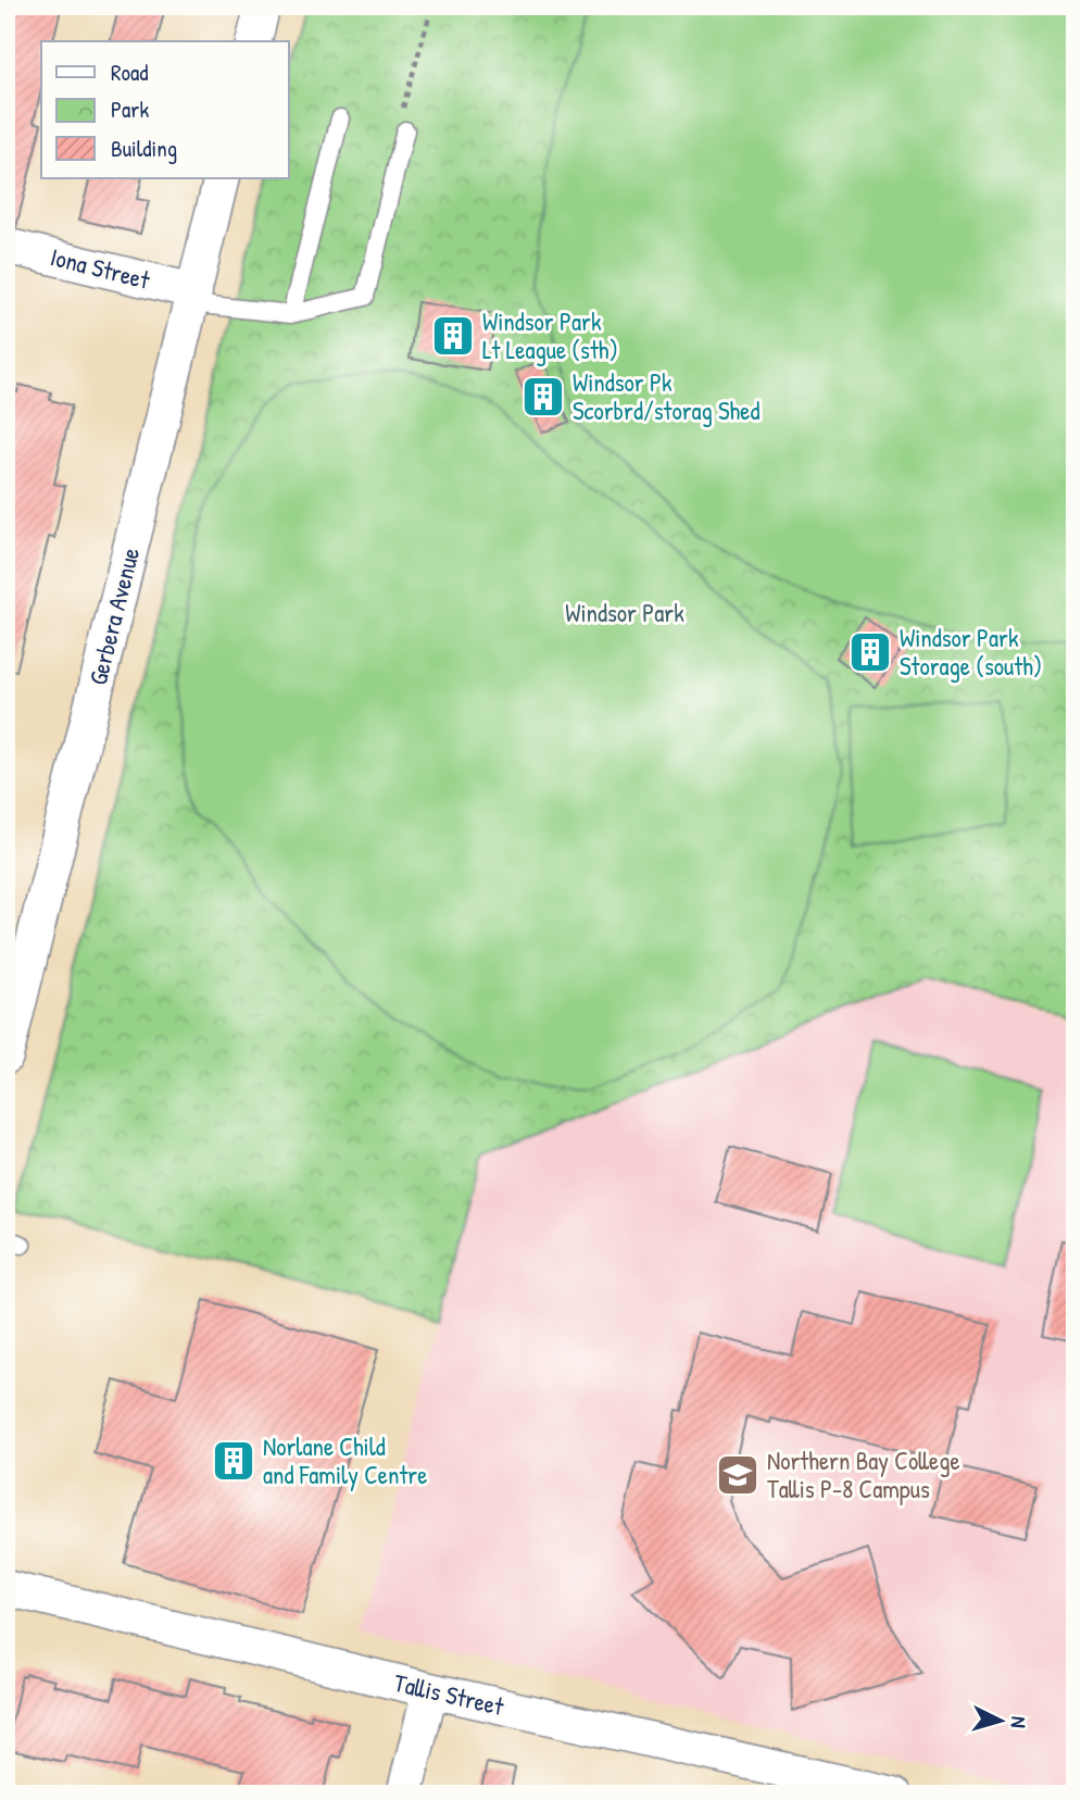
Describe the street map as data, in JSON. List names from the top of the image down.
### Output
{
  "streets": {
    "street": ["Iona Street", "Gerbera Avenue", "Tallis Street"]
  },
  "crossings": [
    ["Iona Street", "Gerbera Avenue"]
  ],
  "parks": ["Windsor Park"],
  "places": {
    "building": [
      "Windsor Park Lt League (sth)",
      "Windsor Pk Scorbrd/storag Shed",
      "Windsor Park Storage (south)",
      "Norlane Child and Family Centre"
    ],
    "school or university": ["Northern Bay College Tallis P-8 Campus"]
  },
  "legend": ["Road", "Park", "Building"],
  "north": "right"
}
